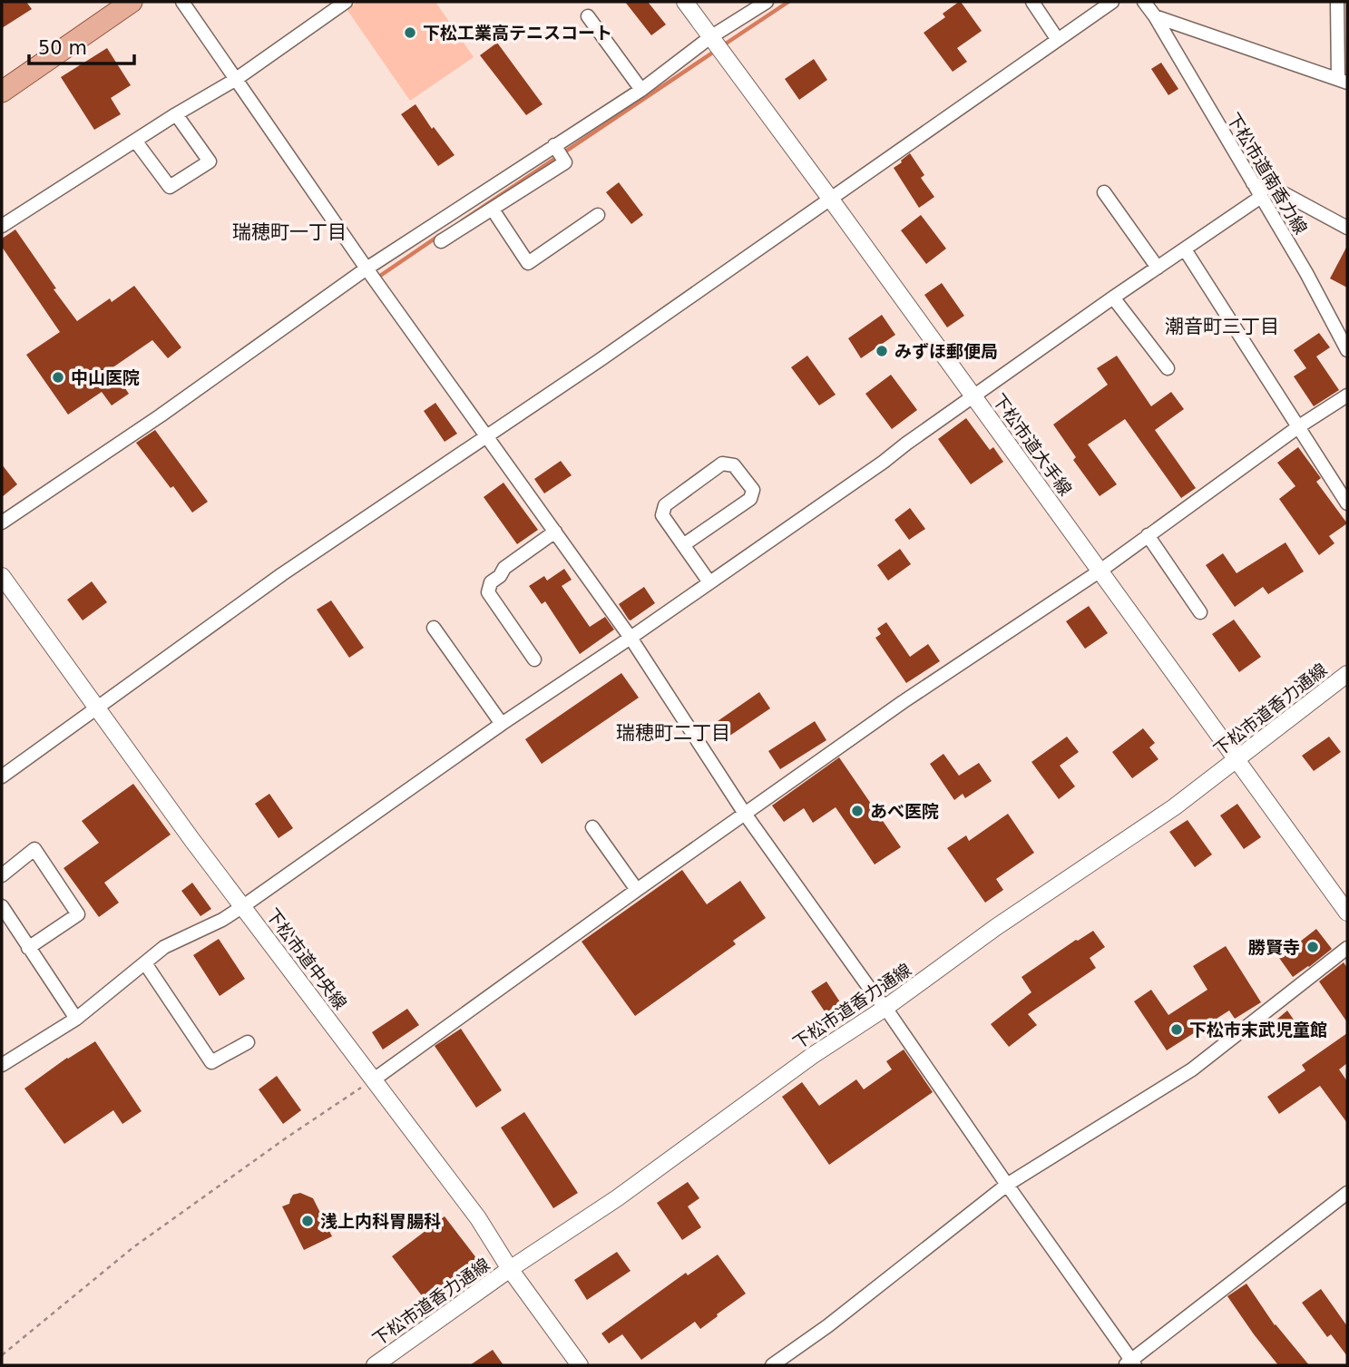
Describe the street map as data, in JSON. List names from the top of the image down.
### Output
{
  "streets": {
    "street": [
      "下松市道南香力線",
      "下松市道大手線",
      "下松市道香力通線",
      "下松市道中央線"
    ]
  },
  "crossings": [
    ["下松市道大手線", "下松市道香力通線"],
    ["下松市道香力通線", "下松市道中央線"]
  ],
  "districts": ["瑞穂町一丁目", "潮音町三丁目", "瑞穂町二丁目"],
  "places": [
    "下松工業高テニスコート",
    "みずほ郵便局",
    "中山医院",
    "あべ医院",
    "勝賢寺",
    "下松市末武児童館",
    "浅上内科胃腸科"
  ],
  "scale_bar": "50 m"
}
